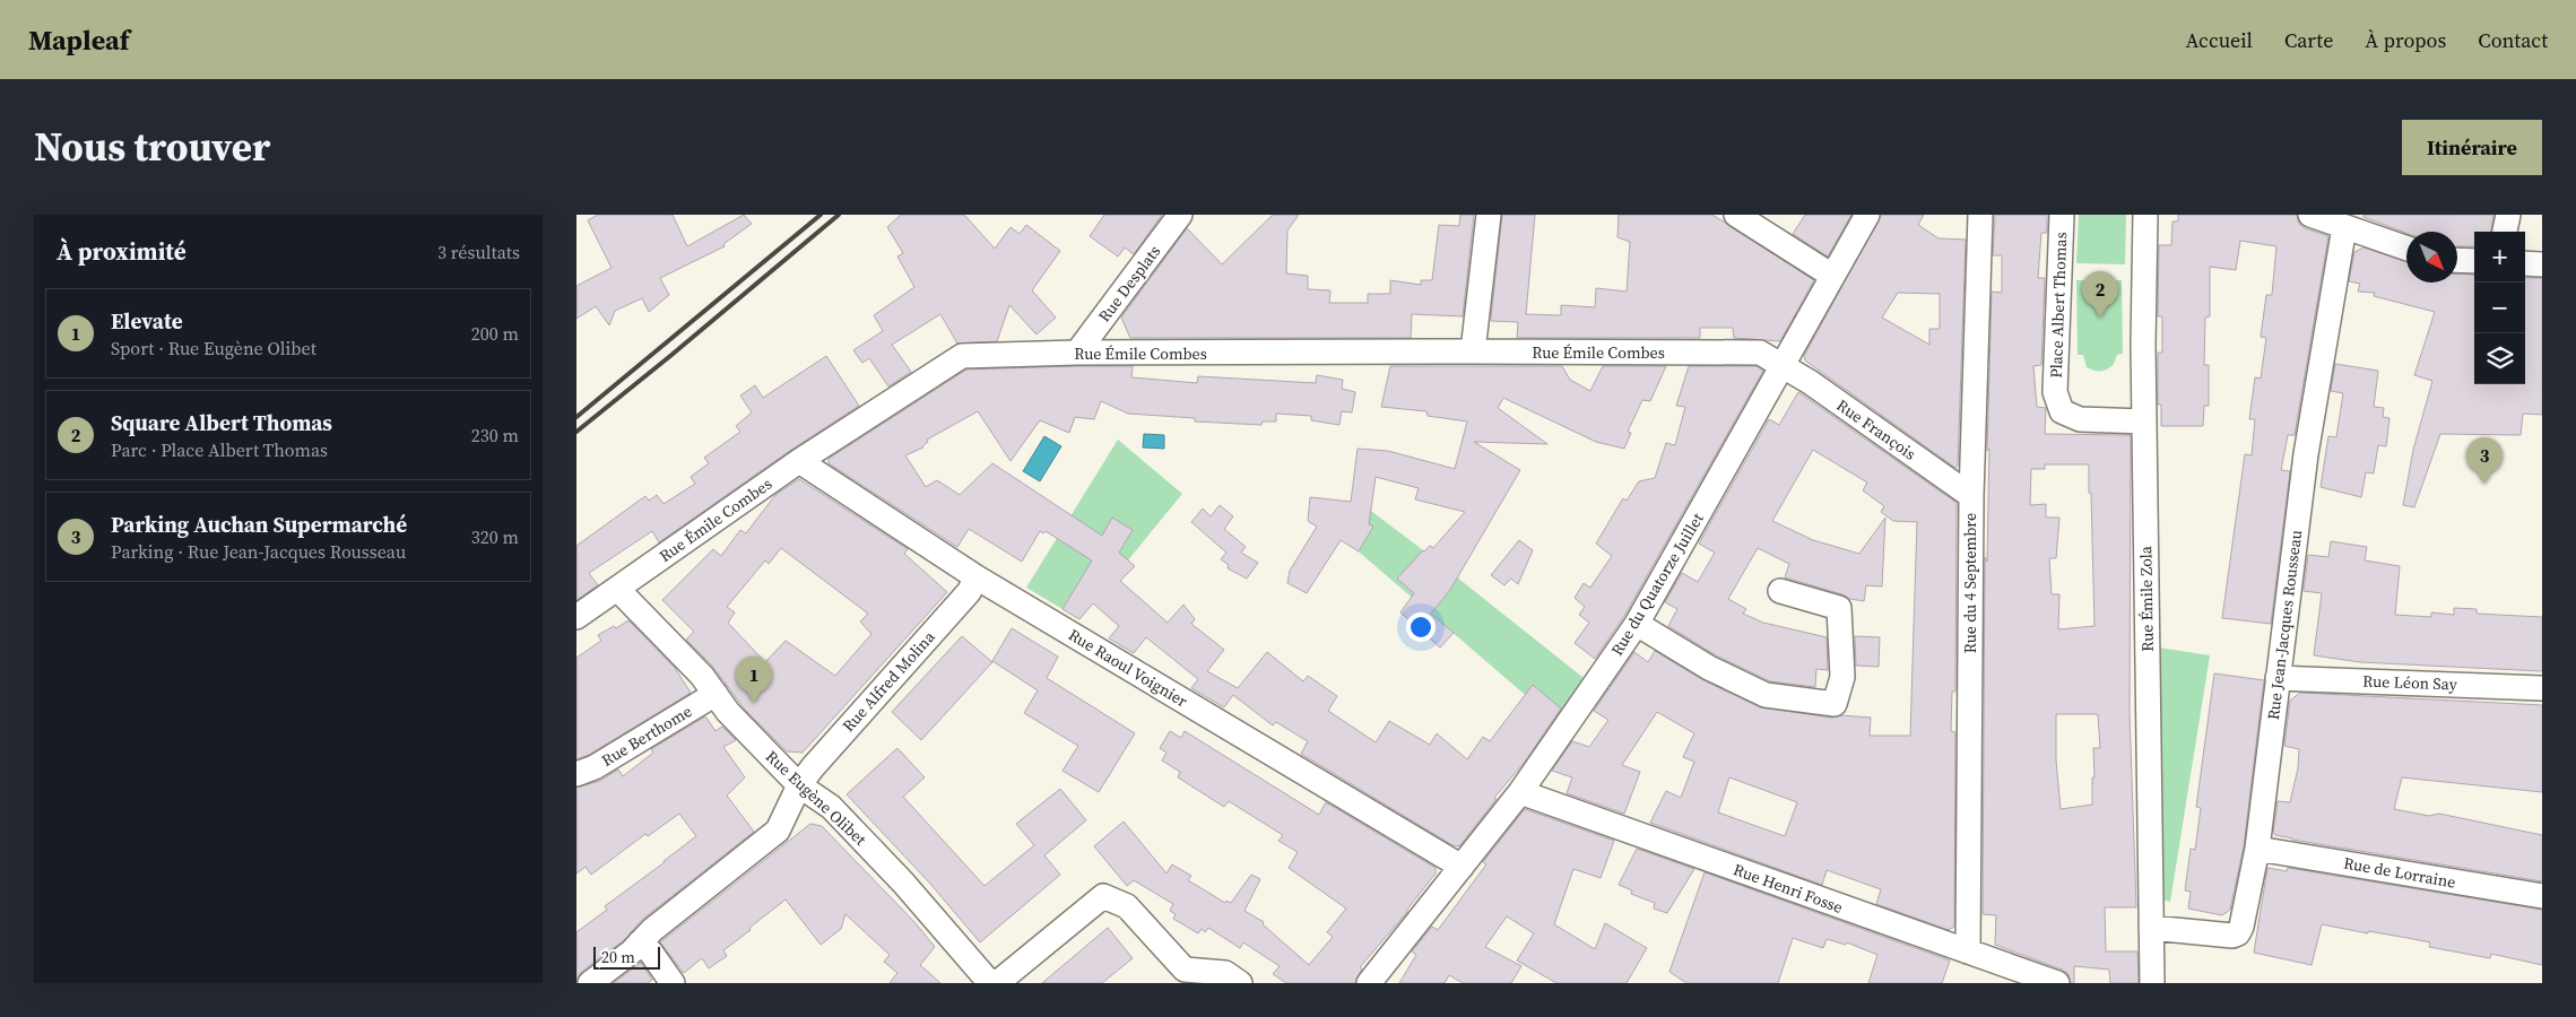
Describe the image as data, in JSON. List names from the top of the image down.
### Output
{
  "streets": {
    "street": [
      "Rue Desplats",
      "Place Albert Thomas",
      "Rue Émile Combes",
      "Rue François",
      "Rue du 4 Septembre",
      "Rue du Quatorze Juillet",
      "Rue Émile Zola",
      "Rue Jean-Jacques Rousseau",
      "Rue Raoul Voignier",
      "Rue Alfred Molina",
      "Rue Léon Say",
      "Rue Berthome",
      "Rue Eugène Olibet",
      "Rue de Lorraine",
      "Rue Henri Fosse"
    ]
  },
  "crossings": [
    ["Rue Desplats", "Rue Émile Combes"],
    ["Place Albert Thomas", "Rue Émile Zola"],
    ["Rue Émile Combes", "Rue François"],
    ["Rue Émile Combes", "Rue du Quatorze Juillet"],
    ["Rue Émile Combes", "Rue Raoul Voignier"],
    ["Rue Émile Combes", "Rue Eugène Olibet"],
    ["Rue François", "Rue du 4 Septembre"],
    ["Rue François", "Rue du Quatorze Juillet"],
    ["Rue du 4 Septembre", "Rue Henri Fosse"],
    ["Rue du Quatorze Juillet", "Rue Raoul Voignier"],
    ["Rue du Quatorze Juillet", "Rue Henri Fosse"],
    ["Rue Émile Zola", "Rue Jean-Jacques Rousseau"],
    ["Rue Jean-Jacques Rousseau", "Rue Léon Say"],
    ["Rue Jean-Jacques Rousseau", "Rue de Lorraine"],
    ["Rue Raoul Voignier", "Rue Alfred Molina"],
    ["Rue Alfred Molina", "Rue Eugène Olibet"],
    ["Rue Berthome", "Rue Eugène Olibet"]
  ],
  "scale_bar": "20 m",
  "north": "bottom right",
  "page": {
    "header": "Mapleaf",
    "nav": [
      "Accueil",
      "Carte",
      "À propos",
      "Contact"
    ],
    "title": "Nous trouver",
    "buttons": "Itinéraire",
    "heading": ["À proximité", "3 résultats"],
    "map_buttons": ["+", "−"],
    "pins": ["2", "3", "1"],
    "list": [
      {
        "mark": "1",
        "name": "Elevate",
        "note": "Sport · Rue Eugène Olibet",
        "value": "200 m"
      },
      {
        "mark": "2",
        "name": "Square Albert Thomas",
        "note": "Parc · Place Albert Thomas",
        "value": "230 m"
      },
      {
        "mark": "3",
        "name": "Parking Auchan Supermarché",
        "note": "Parking · Rue Jean-Jacques Rousseau",
        "value": "320 m"
      }
    ],
    "scale": "20 m"
  }
}
